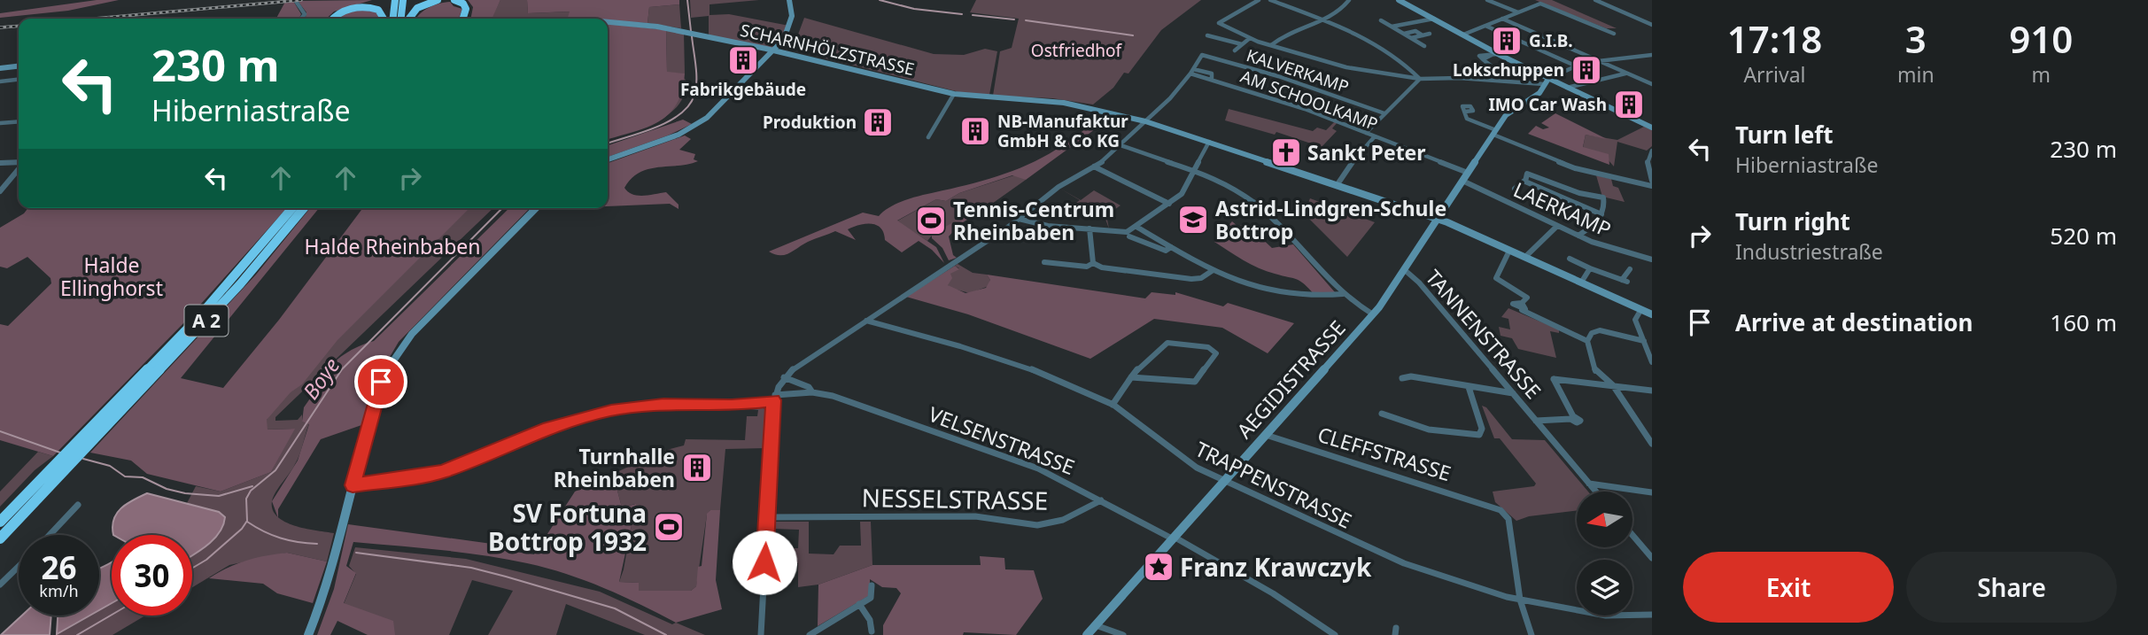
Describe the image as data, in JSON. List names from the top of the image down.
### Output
{
  "streets": {
    "highway": ["A 2"],
    "street": [
      "SCHARNHÖLZSTRASSE",
      "KALVERKAMP",
      "AM SCHOOLKAMP",
      "LAERKAMP",
      "TANNENSTRASSE",
      "AEGIDISTRASSE",
      "VELSENSTRASSE",
      "CLEFFSTRASSE",
      "TRAPPENSTRASSE",
      "NESSELSTRASSE"
    ]
  },
  "crossings": [
    ["SCHARNHÖLZSTRASSE", "AEGIDISTRASSE"],
    ["KALVERKAMP", "AM SCHOOLKAMP"],
    ["AM SCHOOLKAMP", "AEGIDISTRASSE"],
    ["LAERKAMP", "AEGIDISTRASSE"],
    ["TANNENSTRASSE", "AEGIDISTRASSE"],
    ["AEGIDISTRASSE", "VELSENSTRASSE"],
    ["AEGIDISTRASSE", "CLEFFSTRASSE"],
    ["AEGIDISTRASSE", "TRAPPENSTRASSE"],
    ["VELSENSTRASSE", "NESSELSTRASSE"],
    ["CLEFFSTRASSE", "TRAPPENSTRASSE"]
  ],
  "water": ["Boye"],
  "parks": ["Ostfriedhof", "Halde Rheinbaben", "Halde Ellinghorst"],
  "places": {
    "building": [
      "G.I.B.",
      "Fabrikgebäude",
      "Lokschuppen",
      "IMO Car Wash",
      "Produktion",
      "NB-Manufaktur GmbH & Co KG",
      "Turnhalle Rheinbaben"
    ],
    "church": ["Sankt Peter"],
    "school or university": ["Astrid-Lindgren-Schule Bottrop"],
    "sports": ["Tennis-Centrum Rheinbaben", "SV Fortuna Bottrop 1932"],
    "place": ["Franz Krawczyk"]
  },
  "north": "left",
  "page": {
    "eta": [
      "17:18",
      "Arrival",
      "3",
      "min",
      "910",
      "m"
    ],
    "turn": ["230 m", "Hiberniastraße"],
    "list": [
      {
        "name": "Turn left",
        "note": "Hiberniastraße",
        "value": "230 m"
      },
      {
        "name": "Turn right",
        "note": "Industriestraße",
        "value": "520 m"
      },
      {
        "name": "Arrive at destination",
        "value": "160 m"
      }
    ],
    "speed": "26 km/h",
    "limit": "30",
    "buttons": ["Exit", "Share"]
  }
}
